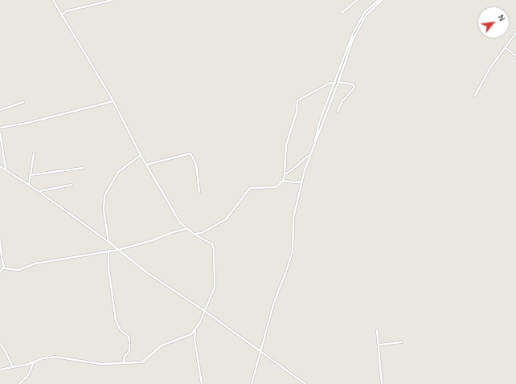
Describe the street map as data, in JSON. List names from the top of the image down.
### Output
{
  "north": "top right"
}
